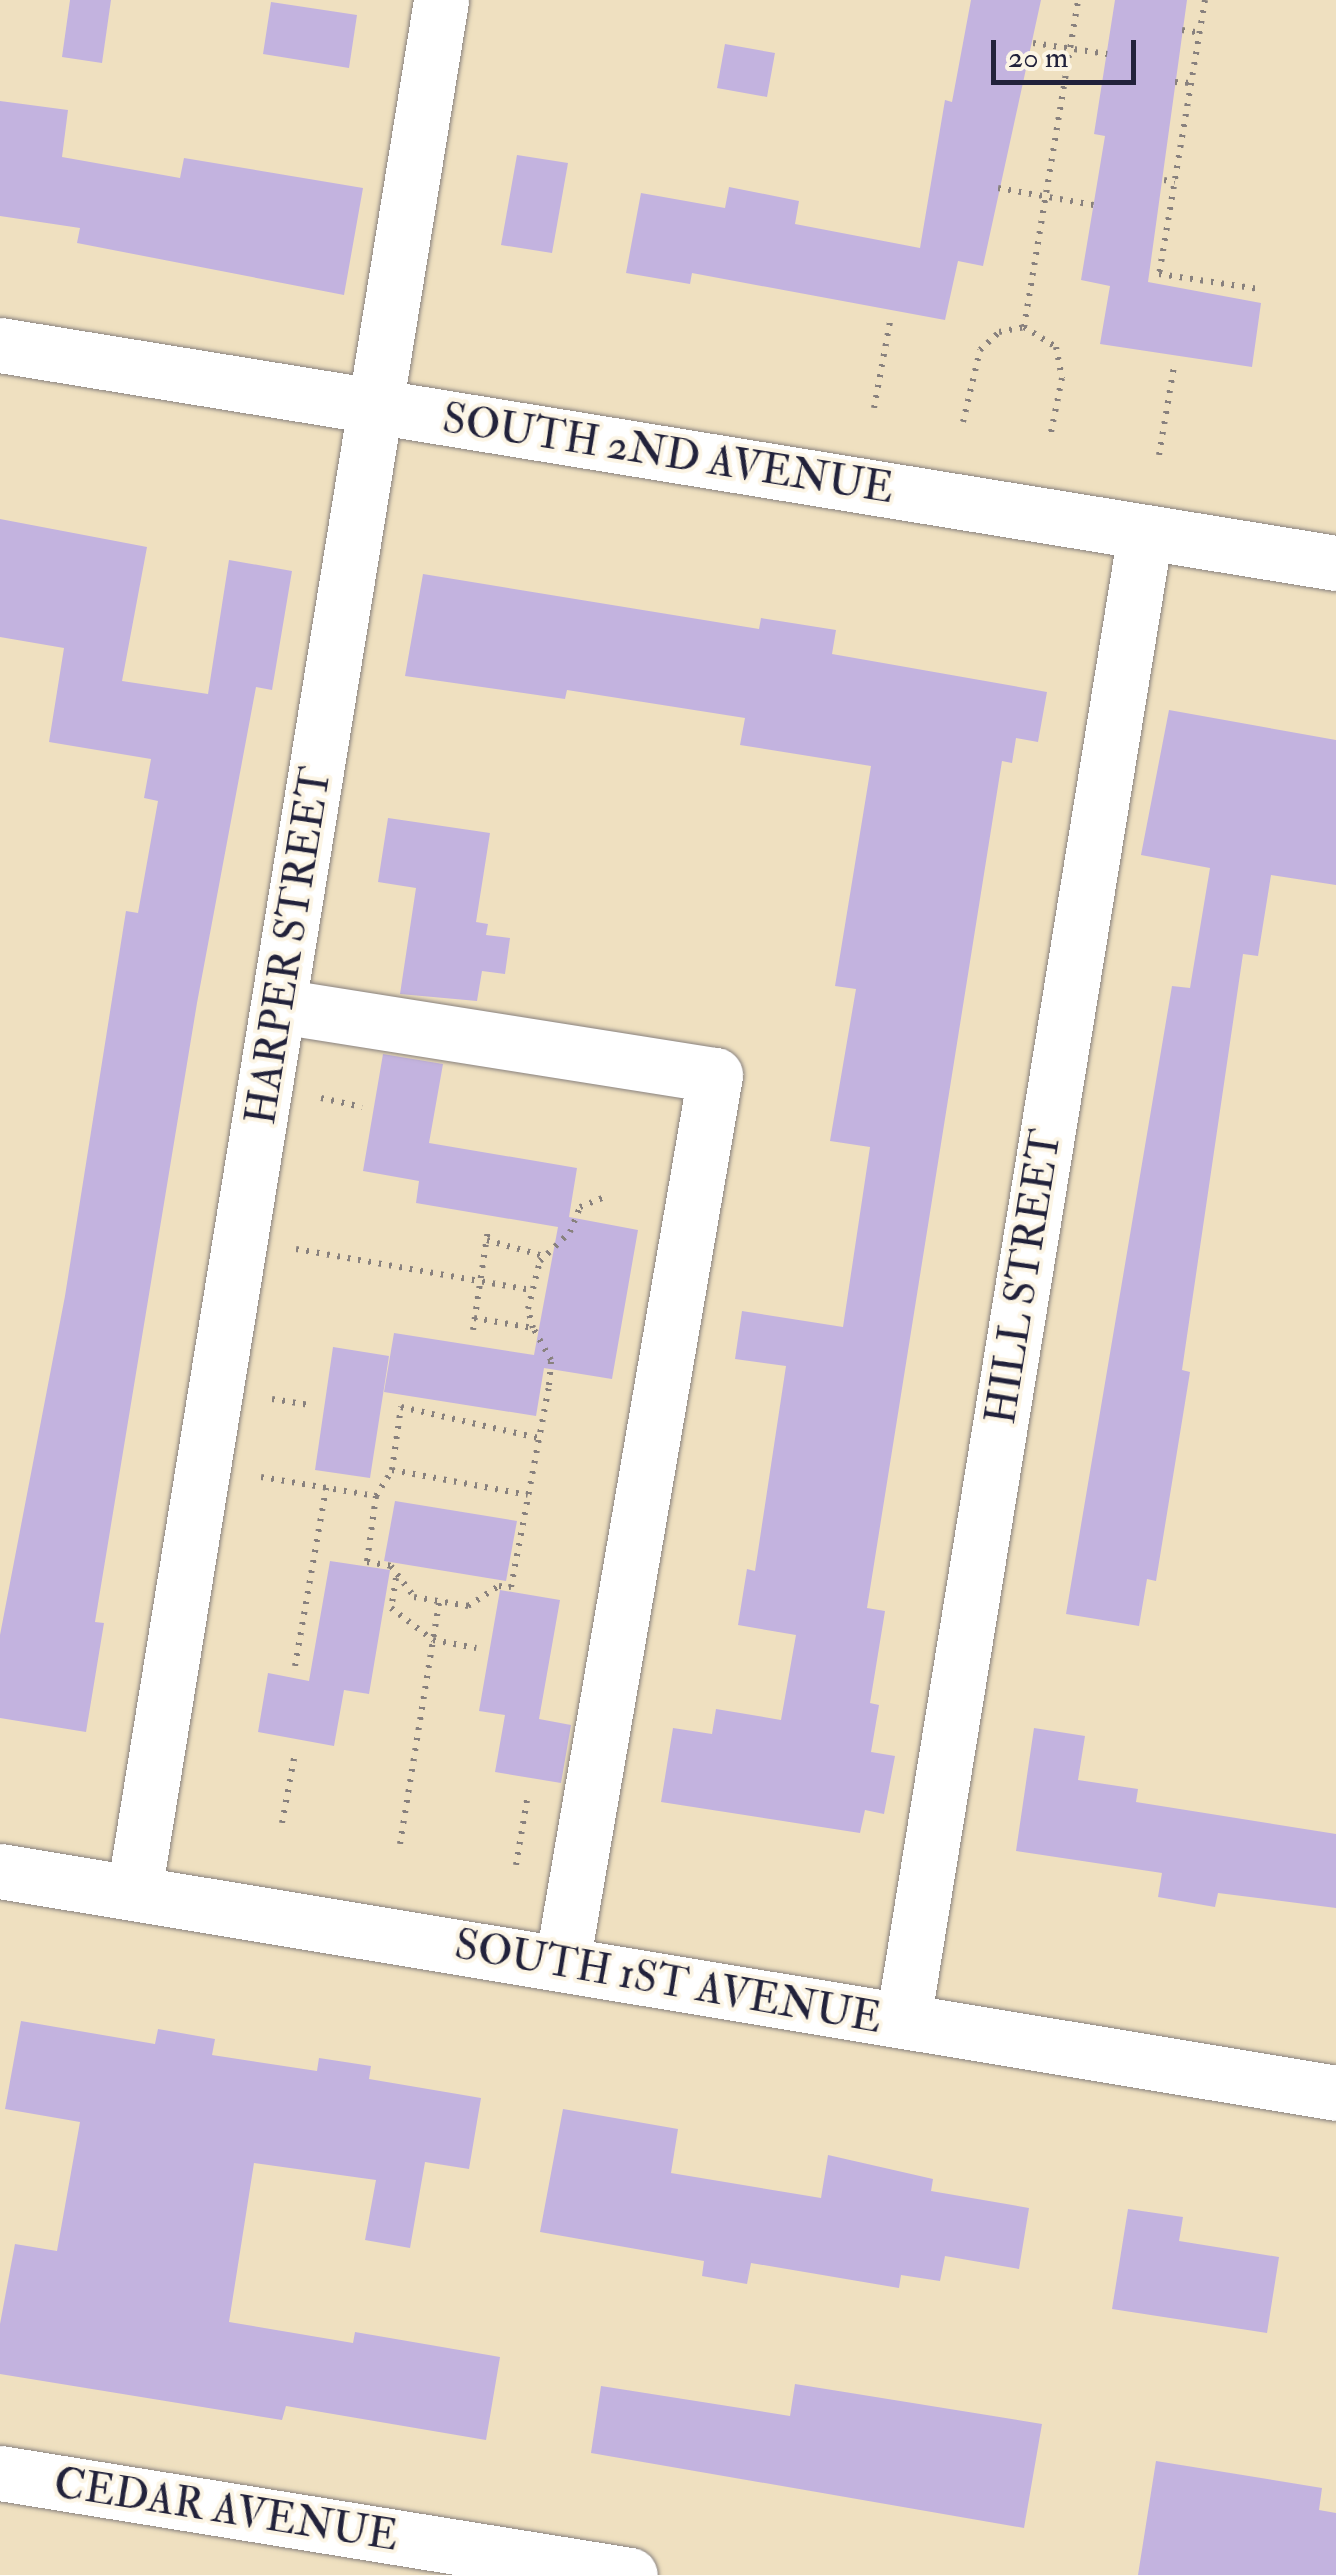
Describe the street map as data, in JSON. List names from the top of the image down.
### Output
{
  "streets": {
    "street": [
      "SOUTH 2ND AVENUE",
      "HARPER STREET",
      "HILL STREET",
      "SOUTH 1ST AVENUE",
      "CEDAR AVENUE"
    ]
  },
  "crossings": [
    ["SOUTH 2ND AVENUE", "HARPER STREET"],
    ["SOUTH 2ND AVENUE", "HILL STREET"],
    ["HARPER STREET", "SOUTH 1ST AVENUE"],
    ["HILL STREET", "SOUTH 1ST AVENUE"]
  ],
  "scale_bar": "20 m"
}
